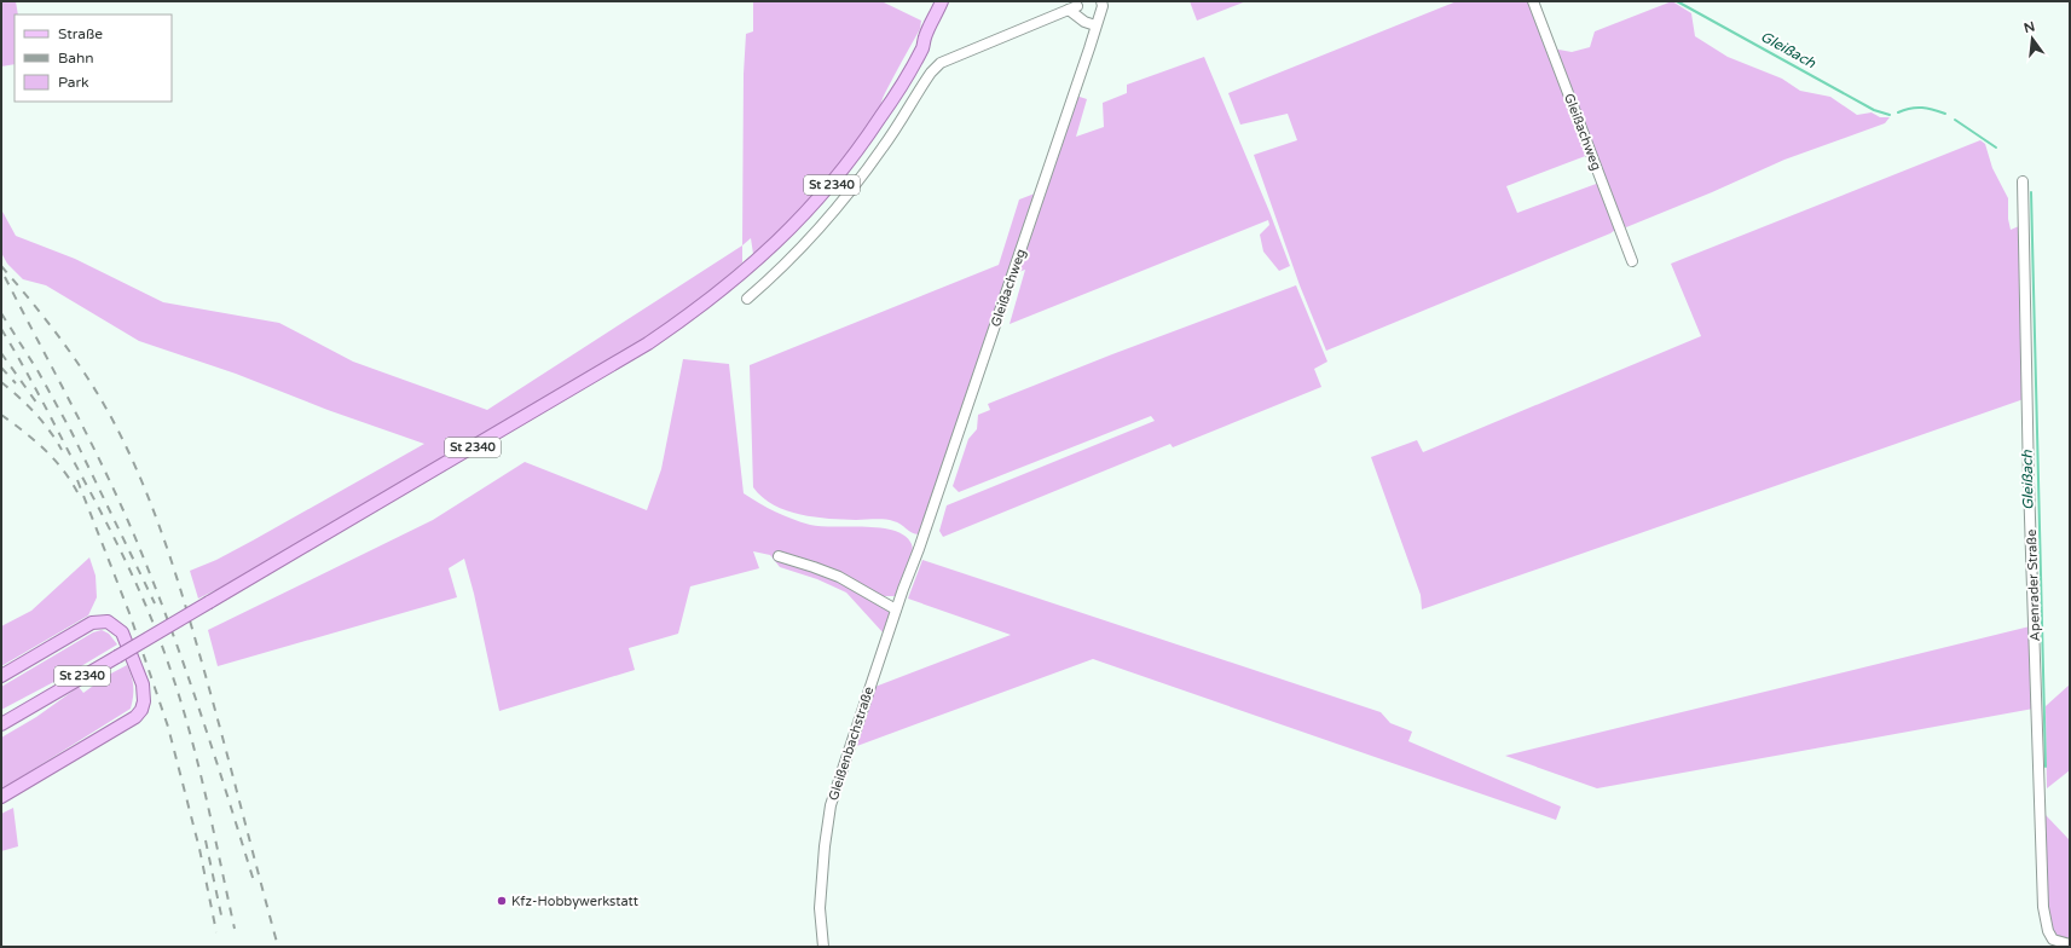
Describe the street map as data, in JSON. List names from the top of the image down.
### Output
{
  "streets": {
    "main road": ["St 2340"],
    "street": ["Gleißachweg", "Apenrader Straße", "Gleißenbachstraße"]
  },
  "crossings": [
    ["Gleißachweg", "Gleißenbachstraße"]
  ],
  "water": ["Gleißach"],
  "places": ["Kfz-Hobbywerkstatt"],
  "legend": ["Straße", "Bahn", "Park"],
  "north": "top"
}
